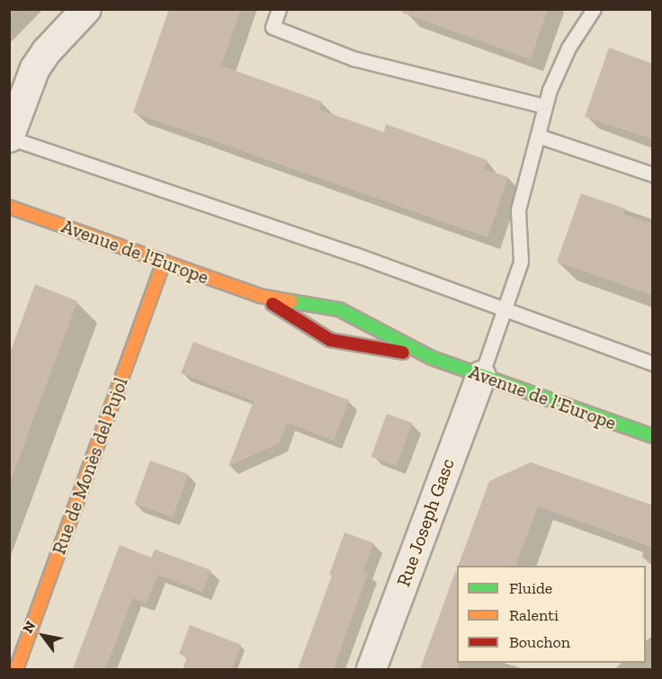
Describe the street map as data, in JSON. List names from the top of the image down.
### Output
{
  "streets": {
    "street": ["Avenue de l'Europe", "Rue de Monès del Pujol", "Rue Joseph Gasc"]
  },
  "crossings": [
    ["Avenue de l'Europe", "Rue de Monès del Pujol"],
    ["Avenue de l'Europe", "Rue Joseph Gasc"]
  ],
  "legend": ["Fluide", "Ralenti", "Bouchon"],
  "north": "top left"
}
